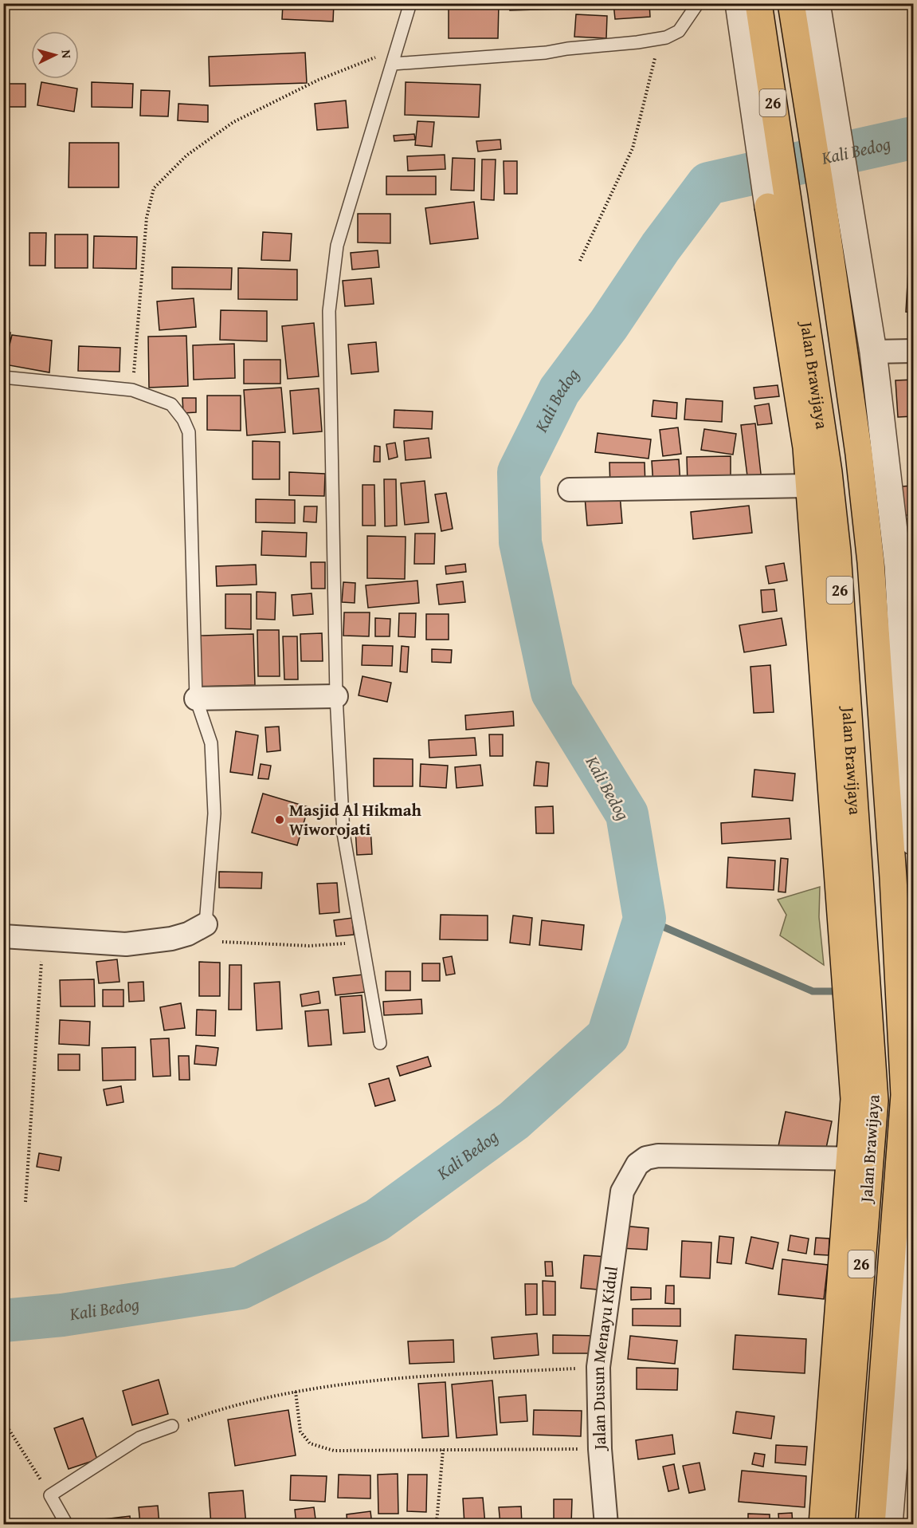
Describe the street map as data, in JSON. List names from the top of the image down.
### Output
{
  "streets": {
    "highway": ["26", "Jalan Brawijaya"],
    "street": ["Jalan Dusun Menayu Kidul"]
  },
  "crossings": [
    ["Jalan Brawijaya", "Jalan Dusun Menayu Kidul"]
  ],
  "water": ["Kali Bedog"],
  "places": ["Masjid Al Hikmah Wiworojati"],
  "north": "right"
}
